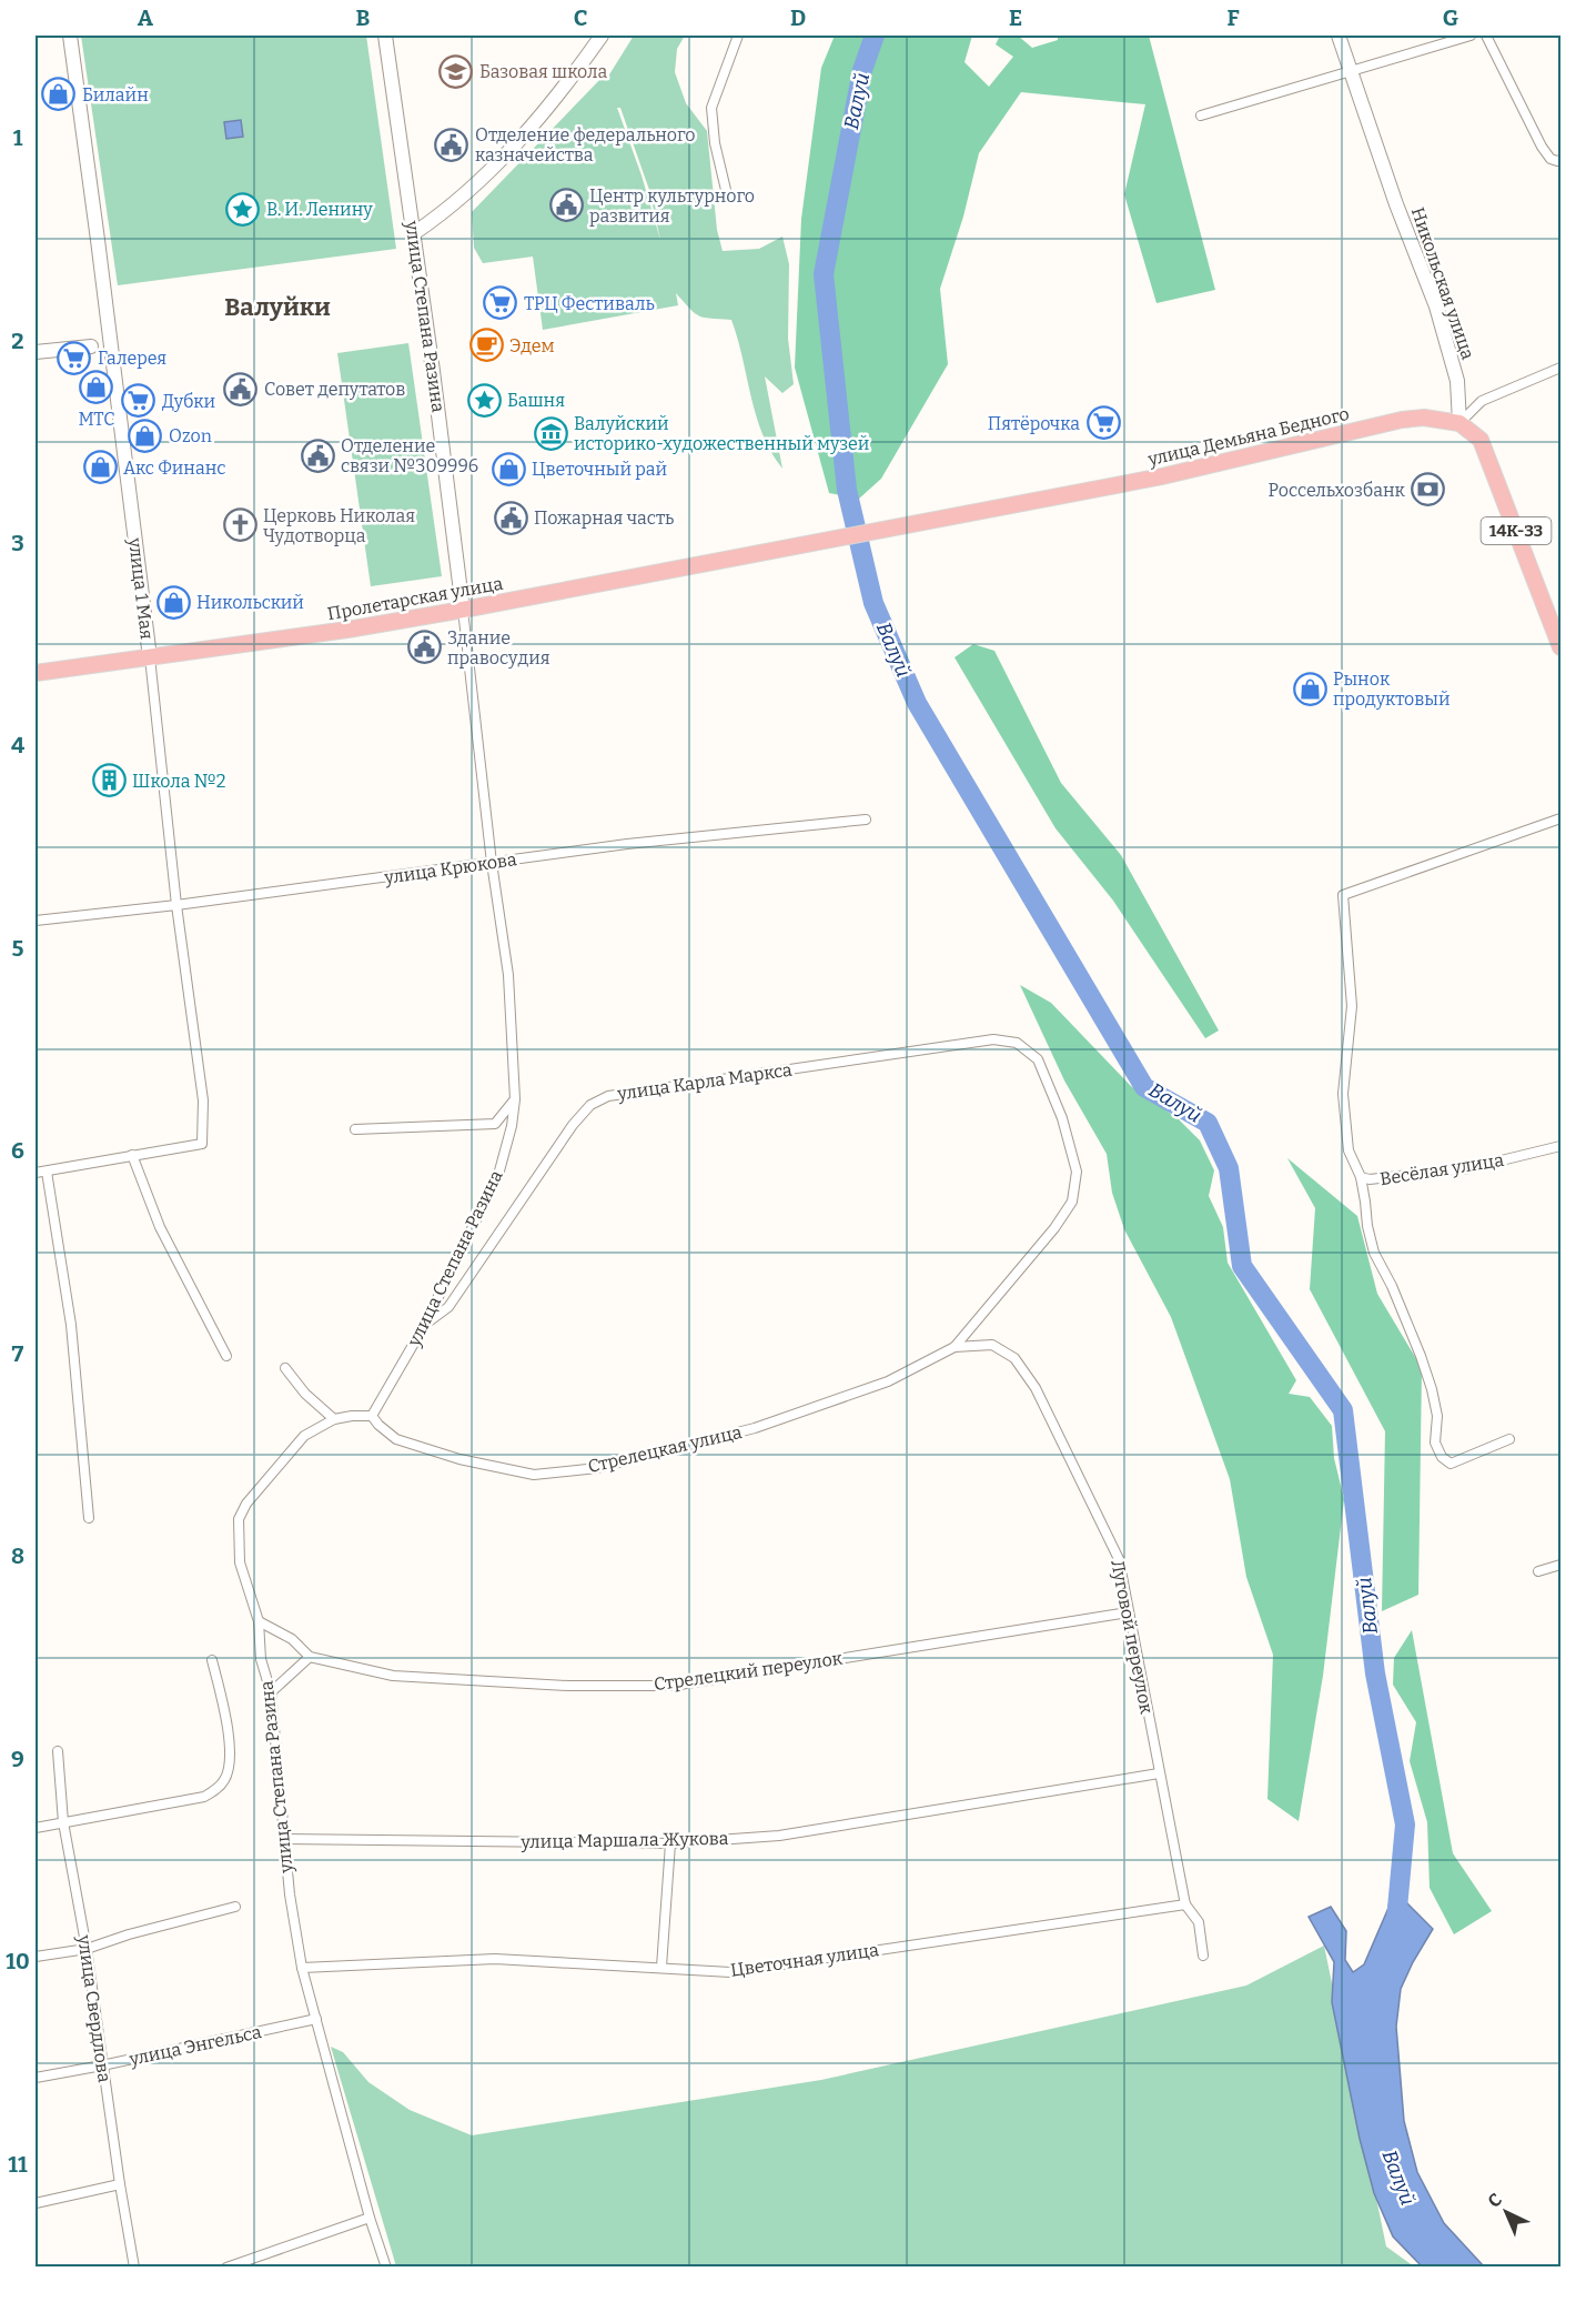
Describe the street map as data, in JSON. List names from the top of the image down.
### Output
{
  "streets": {
    "main road": [
      "Никольская улица",
      "улица Степана Разина",
      "улица Демьяна Бедного",
      "14К-33",
      "улица 1 Мая",
      "Пролетарская улица"
    ],
    "street": [
      "улица Крюкова",
      "улица Карла Маркса",
      "Весёлая улица",
      "Стрелецкая улица",
      "Луговой переулок",
      "Стрелецкий переулок",
      "улица Маршала Жукова",
      "Цветочная улица",
      "улица Свердлова",
      "улица Энгельса"
    ]
  },
  "crossings": [
    ["Никольская улица", "улица Демьяна Бедного"],
    ["Никольская улица", "14К-33"],
    ["улица Степана Разина", "Пролетарская улица"],
    ["улица Степана Разина", "улица Крюкова"],
    ["улица Степана Разина", "улица Карла Маркса"],
    ["улица Степана Разина", "Стрелецкая улица"],
    ["улица Степана Разина", "Стрелецкий переулок"],
    ["улица Степана Разина", "улица Маршала Жукова"],
    ["улица Степана Разина", "Цветочная улица"],
    ["улица Степана Разина", "улица Энгельса"],
    ["улица Демьяна Бедного", "14К-33"],
    ["улица Демьяна Бедного", "Пролетарская улица"],
    ["улица 1 Мая", "Пролетарская улица"],
    ["улица 1 Мая", "улица Крюкова"],
    ["улица Карла Маркса", "Стрелецкая улица"],
    ["улица Карла Маркса", "Луговой переулок"],
    ["Стрелецкая улица", "Луговой переулок"],
    ["Луговой переулок", "Стрелецкий переулок"],
    ["Луговой переулок", "улица Маршала Жукова"],
    ["Луговой переулок", "Цветочная улица"],
    ["улица Свердлова", "улица Энгельса"]
  ],
  "districts": ["Валуйки"],
  "water": ["Валуй"],
  "places": {
    "school or university": ["Базовая школа"],
    "shop": [
      "Билайн",
      "МТС",
      "Ozon",
      "Акс Финанс",
      "Цветочный рай",
      "Никольский",
      "Рынок продуктовый"
    ],
    "public building": [
      "Отделение федерального казначейства",
      "Центр культурного развития",
      "Совет депутатов",
      "Отделение связи №309996",
      "Пожарная часть",
      "Здание правосудия"
    ],
    "place": ["В. И. Ленину", "Башня"],
    "supermarket": [
      "ТРЦ Фестиваль",
      "Галерея",
      "Дубки",
      "Пятёрочка"
    ],
    "cafe": ["Эдем"],
    "museum": ["Валуйский историко-художественный музей"],
    "bank": ["Россельхозбанк"],
    "church": ["Церковь Николая Чудотворца"],
    "building": ["Школа №2"]
  },
  "north": "top left",
  "grid": {
    "columns": [
      "A",
      "B",
      "C",
      "D",
      "E",
      "F",
      "G"
    ],
    "rows": [
      "1",
      "2",
      "3",
      "4",
      "5",
      "6",
      "7",
      "8",
      "9",
      "10",
      "11"
    ]
  }
}
